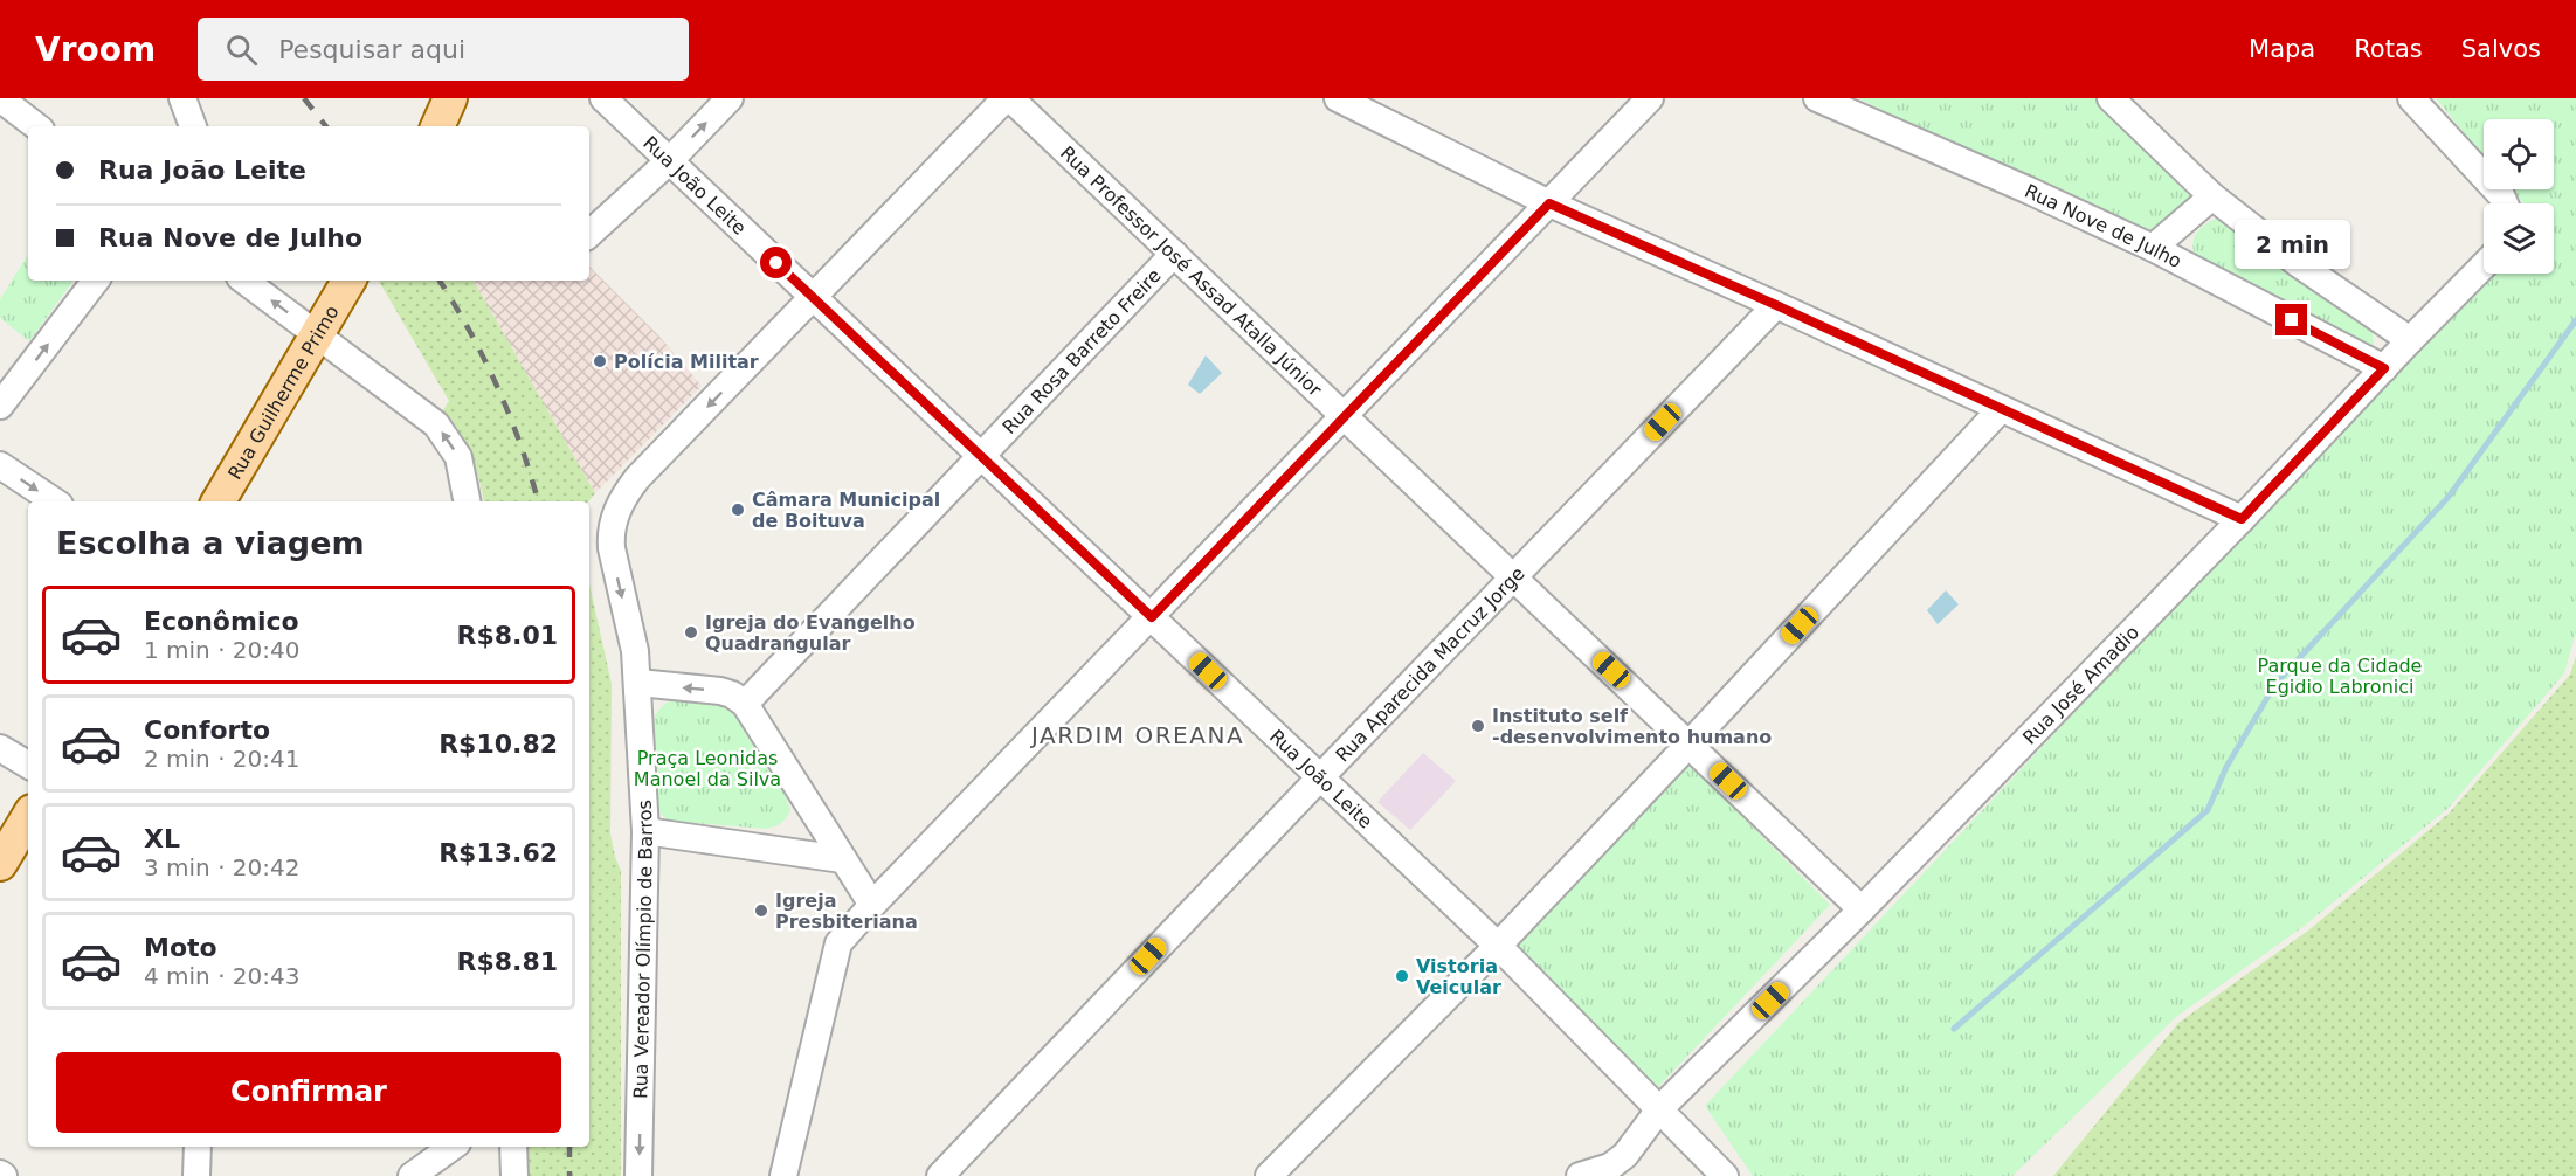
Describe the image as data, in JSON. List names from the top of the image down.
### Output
{
  "streets": {
    "main road": ["Rua Guilherme Primo"],
    "street": [
      "Rua João Leite",
      "Rua Nove de Julho",
      "Rua Professor José Assad Atalla Júnior",
      "Rua Rosa Barreto Freire",
      "Rua Aparecida Macruz Jorge",
      "Rua José Amadio",
      "Rua Vereador Olímpio de Barros"
    ]
  },
  "crossings": [
    ["Rua João Leite", "Rua Rosa Barreto Freire"],
    ["Rua João Leite", "Rua Aparecida Macruz Jorge"],
    ["Rua João Leite", "Rua José Amadio"],
    ["Rua João Leite", "Rua Vereador Olímpio de Barros"],
    ["Rua Nove de Julho", "Rua José Amadio"],
    ["Rua Professor José Assad Atalla Júnior", "Rua Rosa Barreto Freire"],
    ["Rua Professor José Assad Atalla Júnior", "Rua Aparecida Macruz Jorge"],
    ["Rua Professor José Assad Atalla Júnior", "Rua José Amadio"],
    ["Rua Professor José Assad Atalla Júnior", "Rua Vereador Olímpio de Barros"]
  ],
  "districts": ["JARDIM OREANA"],
  "parks": ["Parque da Cidade Egidio Labronici", "Praça Leonidas Manoel da Silva"],
  "places": [
    "Polícia Militar",
    "Câmara Municipal de Boituva",
    "Igreja do Evangelho Quadrangular",
    "Instituto self -desenvolvimento humano",
    "Igreja Presbiteriana",
    "Vistoria Veicular"
  ],
  "page": {
    "header": "Vroom",
    "search": "Pesquisar aqui",
    "nav": ["Mapa", "Rotas", "Salvos"],
    "banner": ["Rua João Leite", "Rua Nove de Julho"],
    "bubble": "2 min",
    "heading": "Escolha a viagem",
    "list": [
      {
        "name": "Econômico",
        "note": "1 min · 20:40",
        "value": "R$8.01"
      },
      {
        "name": "Conforto",
        "note": "2 min · 20:41",
        "value": "R$10.82"
      },
      {
        "name": "XL",
        "note": "3 min · 20:42",
        "value": "R$13.62"
      },
      {
        "name": "Moto",
        "note": "4 min · 20:43",
        "value": "R$8.81"
      }
    ],
    "buttons": "Confirmar"
  }
}
